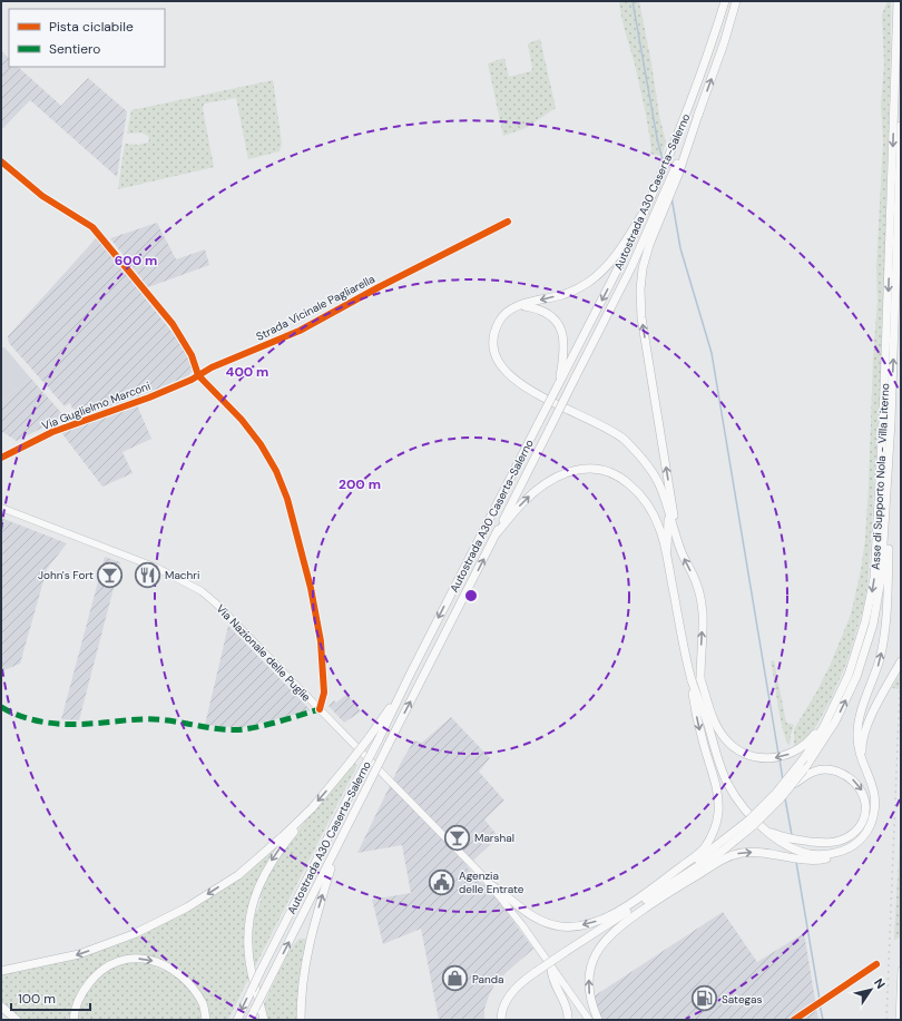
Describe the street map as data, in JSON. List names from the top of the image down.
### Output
{
  "streets": {
    "highway": ["Autostrada A30 Caserta-Salerno", "Asse di Supporto Nola - Villa Literno"],
    "main road": ["Via Nazionale delle Puglie"],
    "street": ["Strada Vicinale Pagliarella", "Via Guglielmo Marconi"]
  },
  "crossings": [
    ["Strada Vicinale Pagliarella", "Via Guglielmo Marconi"]
  ],
  "places": {
    "bar": ["John's Fort", "Marshal"],
    "restaurant": ["Machri"],
    "public building": ["Agenzia delle Entrate"],
    "shop": ["Panda"],
    "fuel station": ["Sategas"]
  },
  "legend": ["Pista ciclabile", "Sentiero"],
  "scale_bar": "100 m",
  "north": "top right",
  "rings": ["600 m", "400 m", "200 m"]
}
